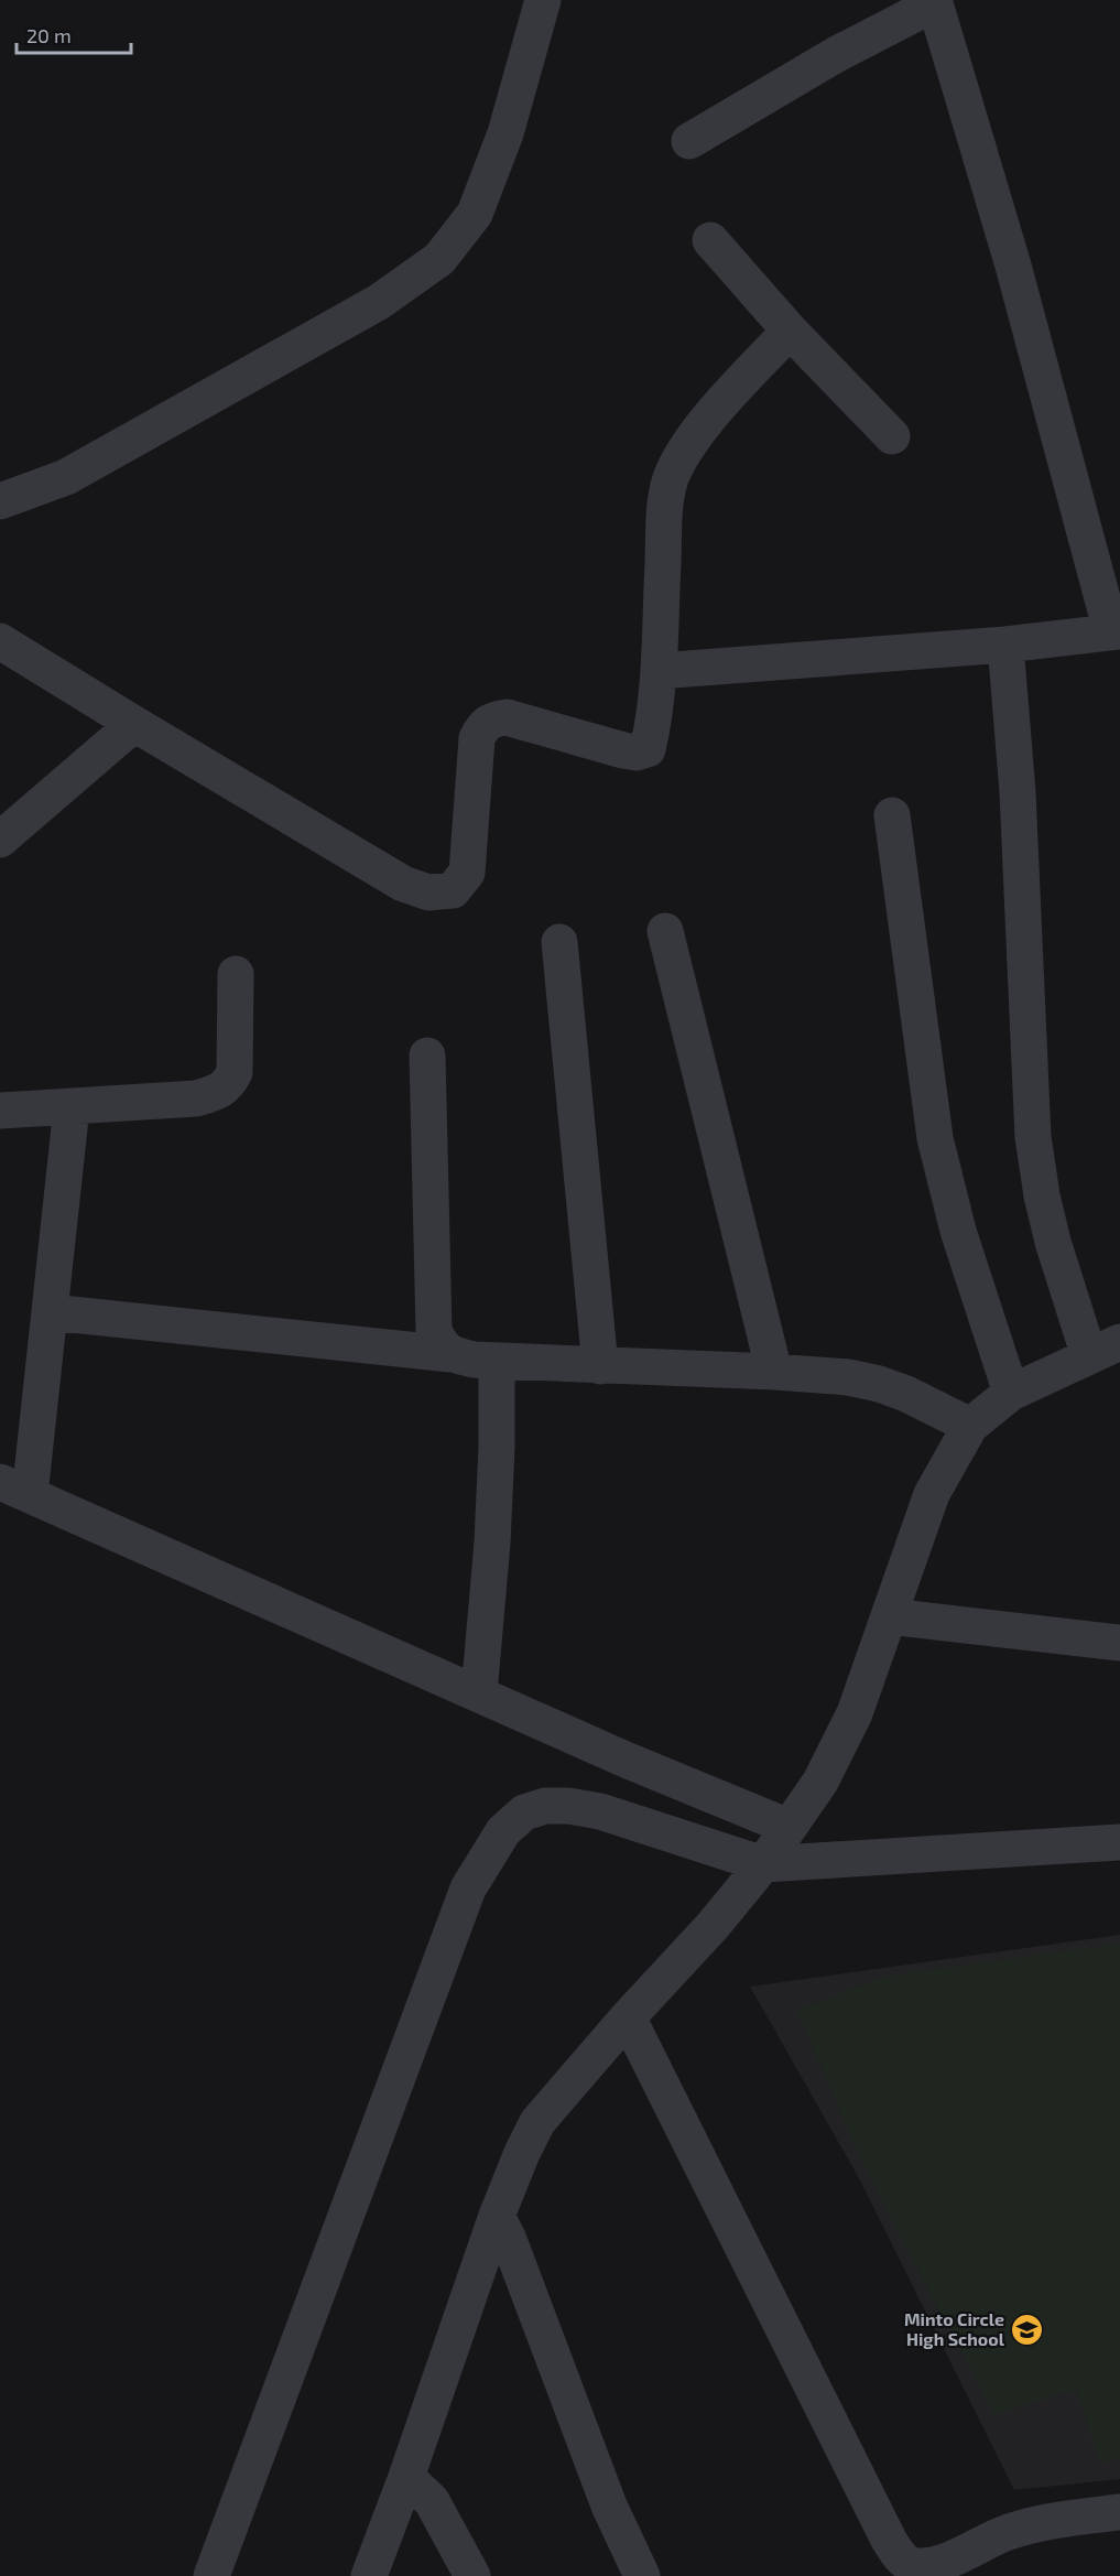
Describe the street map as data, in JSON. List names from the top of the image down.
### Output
{
  "places": {
    "school or university": ["Minto Circle High School"]
  },
  "scale_bar": "20 m"
}
